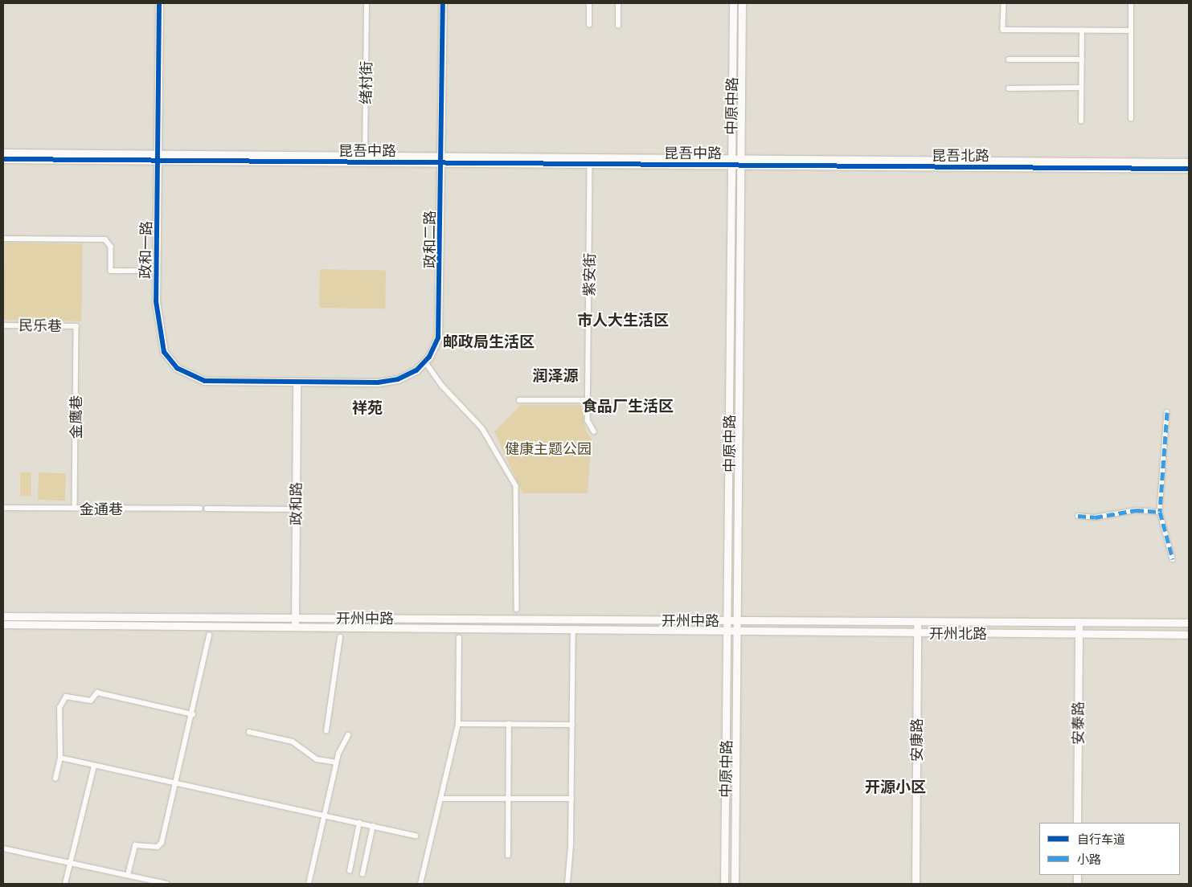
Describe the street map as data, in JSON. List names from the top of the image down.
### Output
{
  "streets": {
    "main road": [
      "中原中路",
      "昆吾中路",
      "昆吾北路",
      "政和二路",
      "政和一路",
      "政和路",
      "开州中路",
      "开州北路",
      "安泰路",
      "安康路"
    ],
    "street": [
      "绪村街",
      "紫安街",
      "民乐巷",
      "金鹰巷",
      "金通巷"
    ]
  },
  "crossings": [
    ["绪村街", "昆吾中路"],
    ["中原中路", "昆吾中路"],
    ["中原中路", "昆吾北路"],
    ["中原中路", "开州中路"],
    ["中原中路", "开州北路"],
    ["昆吾中路", "昆吾北路"],
    ["昆吾中路", "政和二路"],
    ["昆吾中路", "政和一路"],
    ["昆吾中路", "紫安街"],
    ["政和二路", "政和一路"],
    ["政和二路", "政和路"],
    ["政和一路", "政和路"],
    ["民乐巷", "金鹰巷"],
    ["金鹰巷", "金通巷"],
    ["政和路", "开州中路"],
    ["开州中路", "开州北路"],
    ["开州北路", "安泰路"],
    ["开州北路", "安康路"]
  ],
  "districts": [
    "市人大生活区",
    "邮政局生活区",
    "润泽源",
    "食品厂生活区",
    "祥苑",
    "开源小区"
  ],
  "parks": ["健康主题公园"],
  "legend": ["自行车道", "小路"]
}
